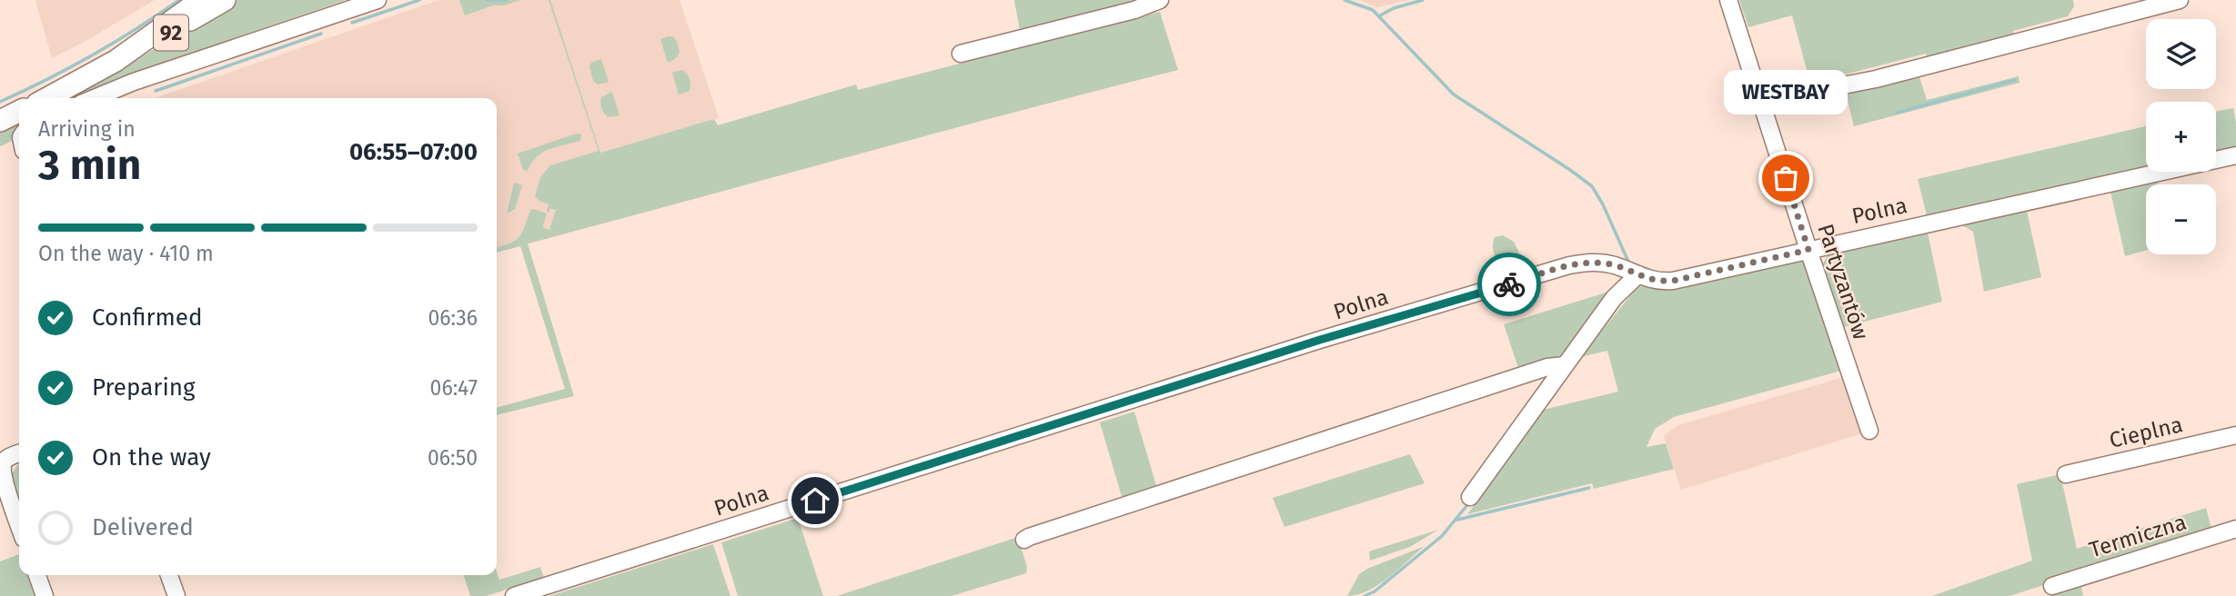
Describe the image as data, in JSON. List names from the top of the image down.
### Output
{
  "streets": {
    "main road": ["92"],
    "street": [
      "Polna",
      "Partyzantów",
      "Cieplna",
      "Termiczna"
    ]
  },
  "crossings": [
    ["Polna", "Partyzantów"]
  ],
  "places": ["WESTBAY"],
  "page": {
    "map_buttons": ["+", "−"],
    "bubble": "WESTBAY",
    "heading": ["3 min", "Arriving in", "06:55–07:00"],
    "bar": "On the way · 410 m",
    "list": [
      ["Confirmed", "06:36"],
      ["Preparing", "06:47"],
      ["On the way", "06:50"],
      "Delivered"
    ]
  }
}
